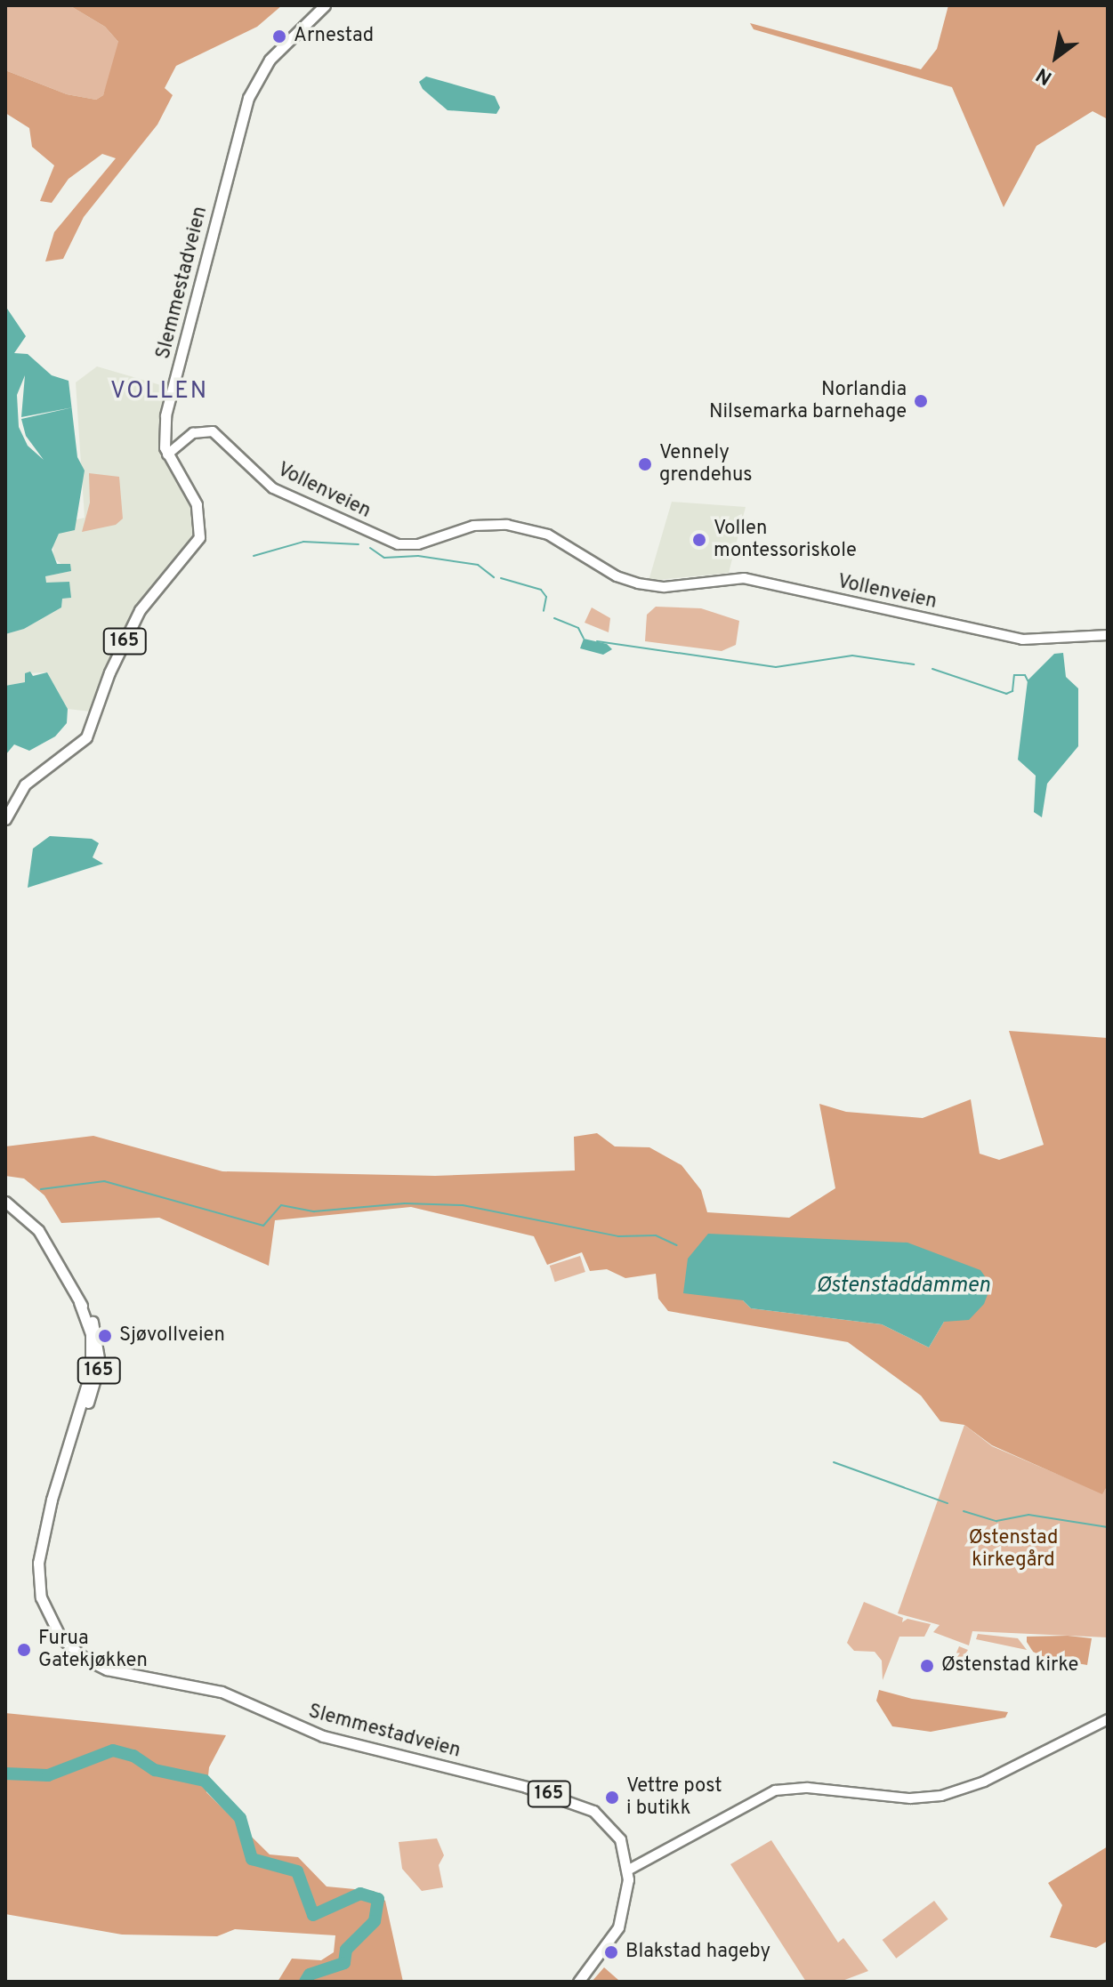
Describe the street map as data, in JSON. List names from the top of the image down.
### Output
{
  "streets": {
    "main road": ["Slemmestadveien", "Vollenveien", "165"]
  },
  "crossings": [
    ["Slemmestadveien", "Vollenveien"]
  ],
  "districts": ["VOLLEN"],
  "water": ["Østenstaddammen"],
  "parks": ["Østenstad kirkegård"],
  "places": [
    "Arnestad",
    "Norlandia Nilsemarka barnehage",
    "Vennely grendehus",
    "Vollen montessoriskole",
    "Sjøvollveien",
    "Furua Gatekjøkken",
    "Østenstad kirke",
    "Vettre post i butikk",
    "Blakstad hageby"
  ],
  "north": "bottom left"
}
